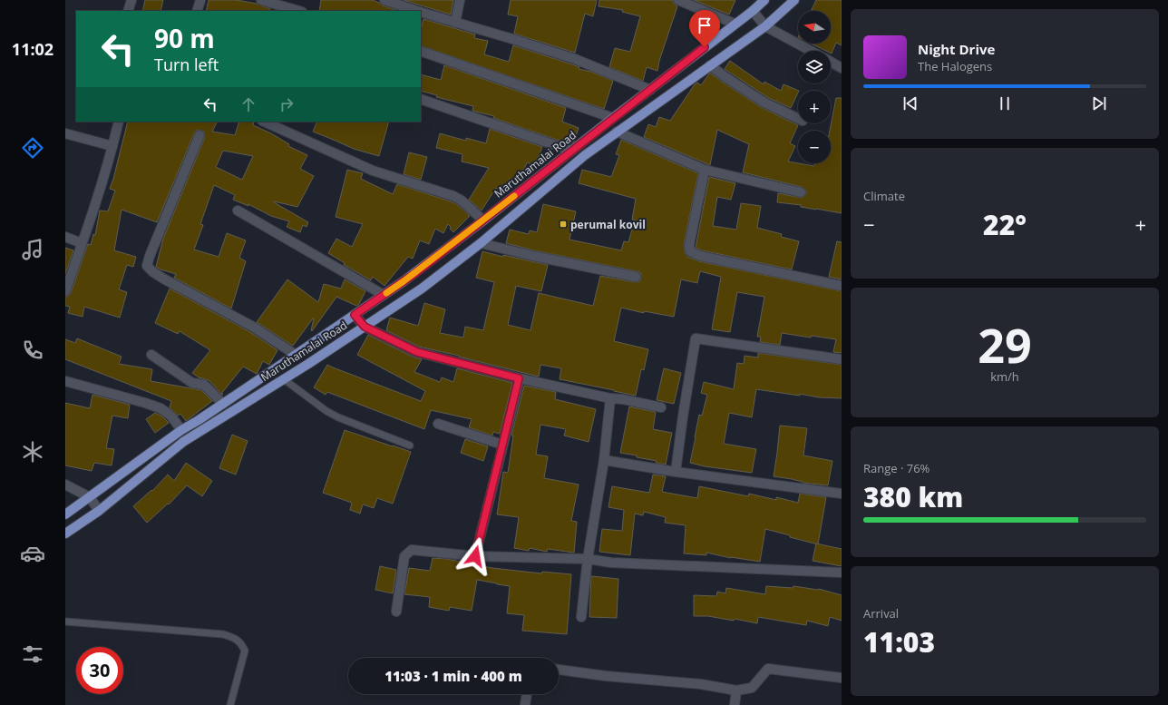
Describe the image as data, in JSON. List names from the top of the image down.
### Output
{
  "streets": {
    "main road": ["Maruthamalai Road"]
  },
  "places": {
    "transit": ["perumal kovil"]
  },
  "north": "left",
  "page": {
    "tabs": "11:02",
    "map_buttons": ["+", "−"],
    "turn": ["90 m", "Turn left"],
    "song": ["Night Drive", "The Halogens"],
    "tile": [
      "Climate",
      ["29", "km/h"],
      ["Range · 76%", "380 km"],
      ["Arrival", "11:03"]
    ],
    "heat": ["−", "22°", "+"],
    "limit": "30",
    "trip": "11:03 · 1 min · 400 m"
  }
}
